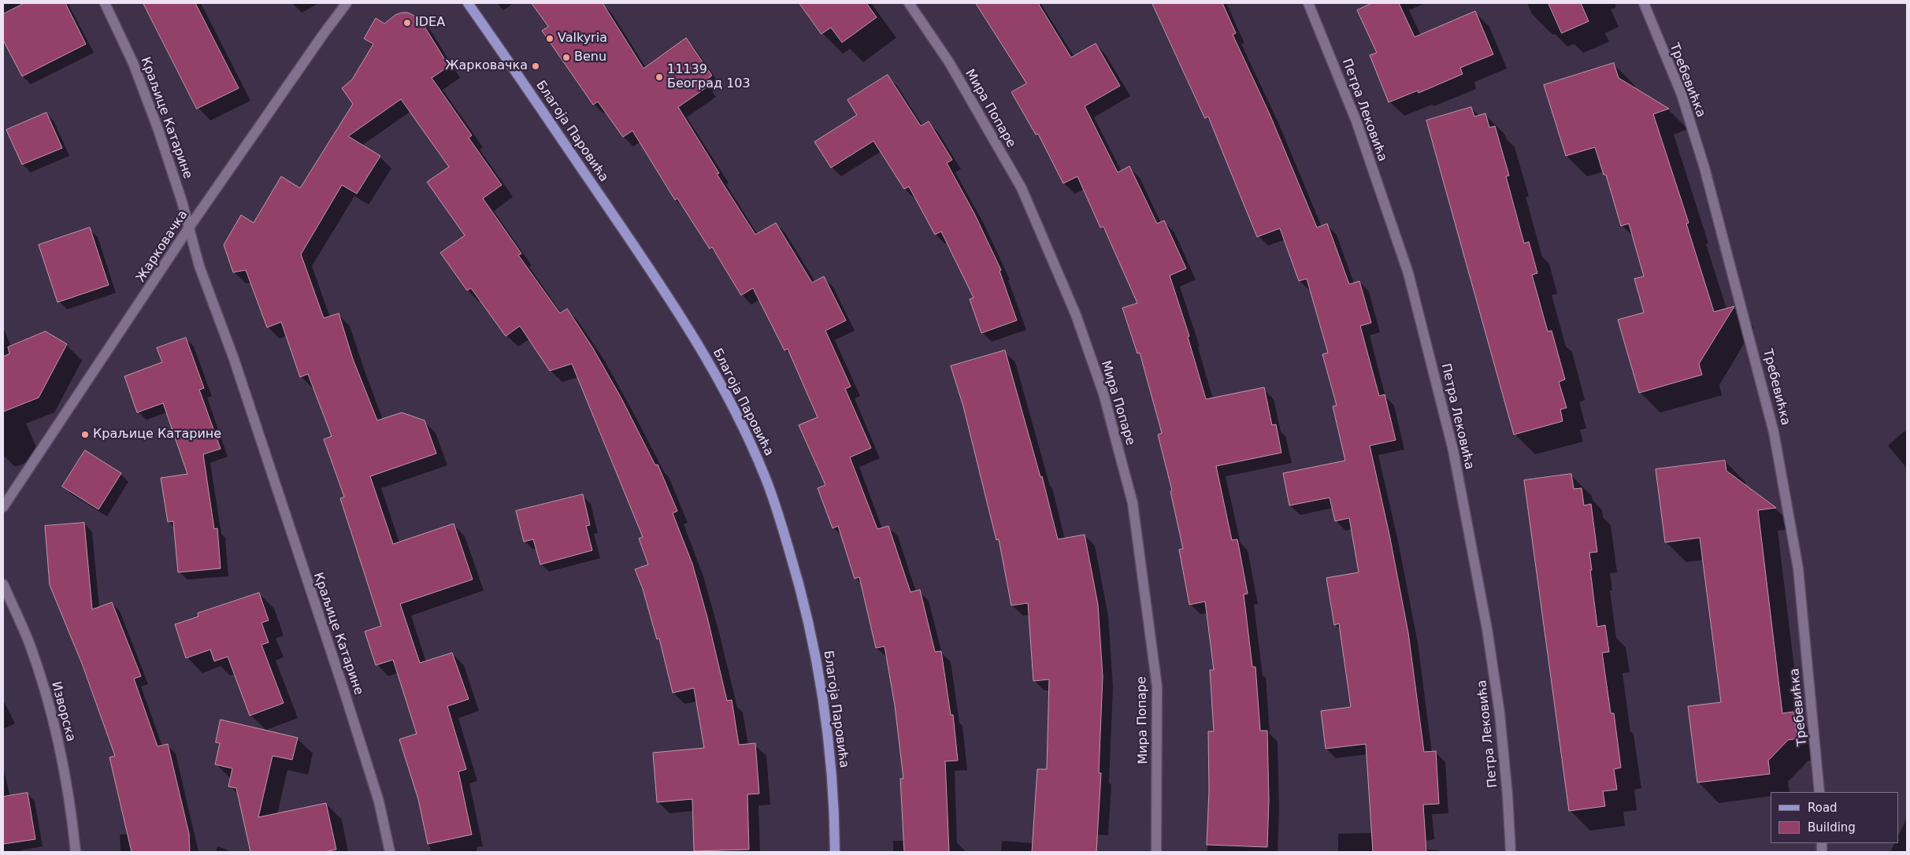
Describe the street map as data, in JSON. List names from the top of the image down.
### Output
{
  "streets": {
    "main road": ["Благоја Паровића"],
    "street": [
      "Требевићка",
      "Мира Попаре",
      "Петра Лековића",
      "Краљице Катарине",
      "Жарковачка",
      "Изворска"
    ]
  },
  "crossings": [
    ["Краљице Катарине", "Жарковачка"]
  ],
  "places": [
    "IDEA",
    "Valkyria",
    "Benu",
    "Жарковачка",
    "11139 Београд 103",
    "Краљице Катарине"
  ],
  "legend": ["Road", "Building"]
}
